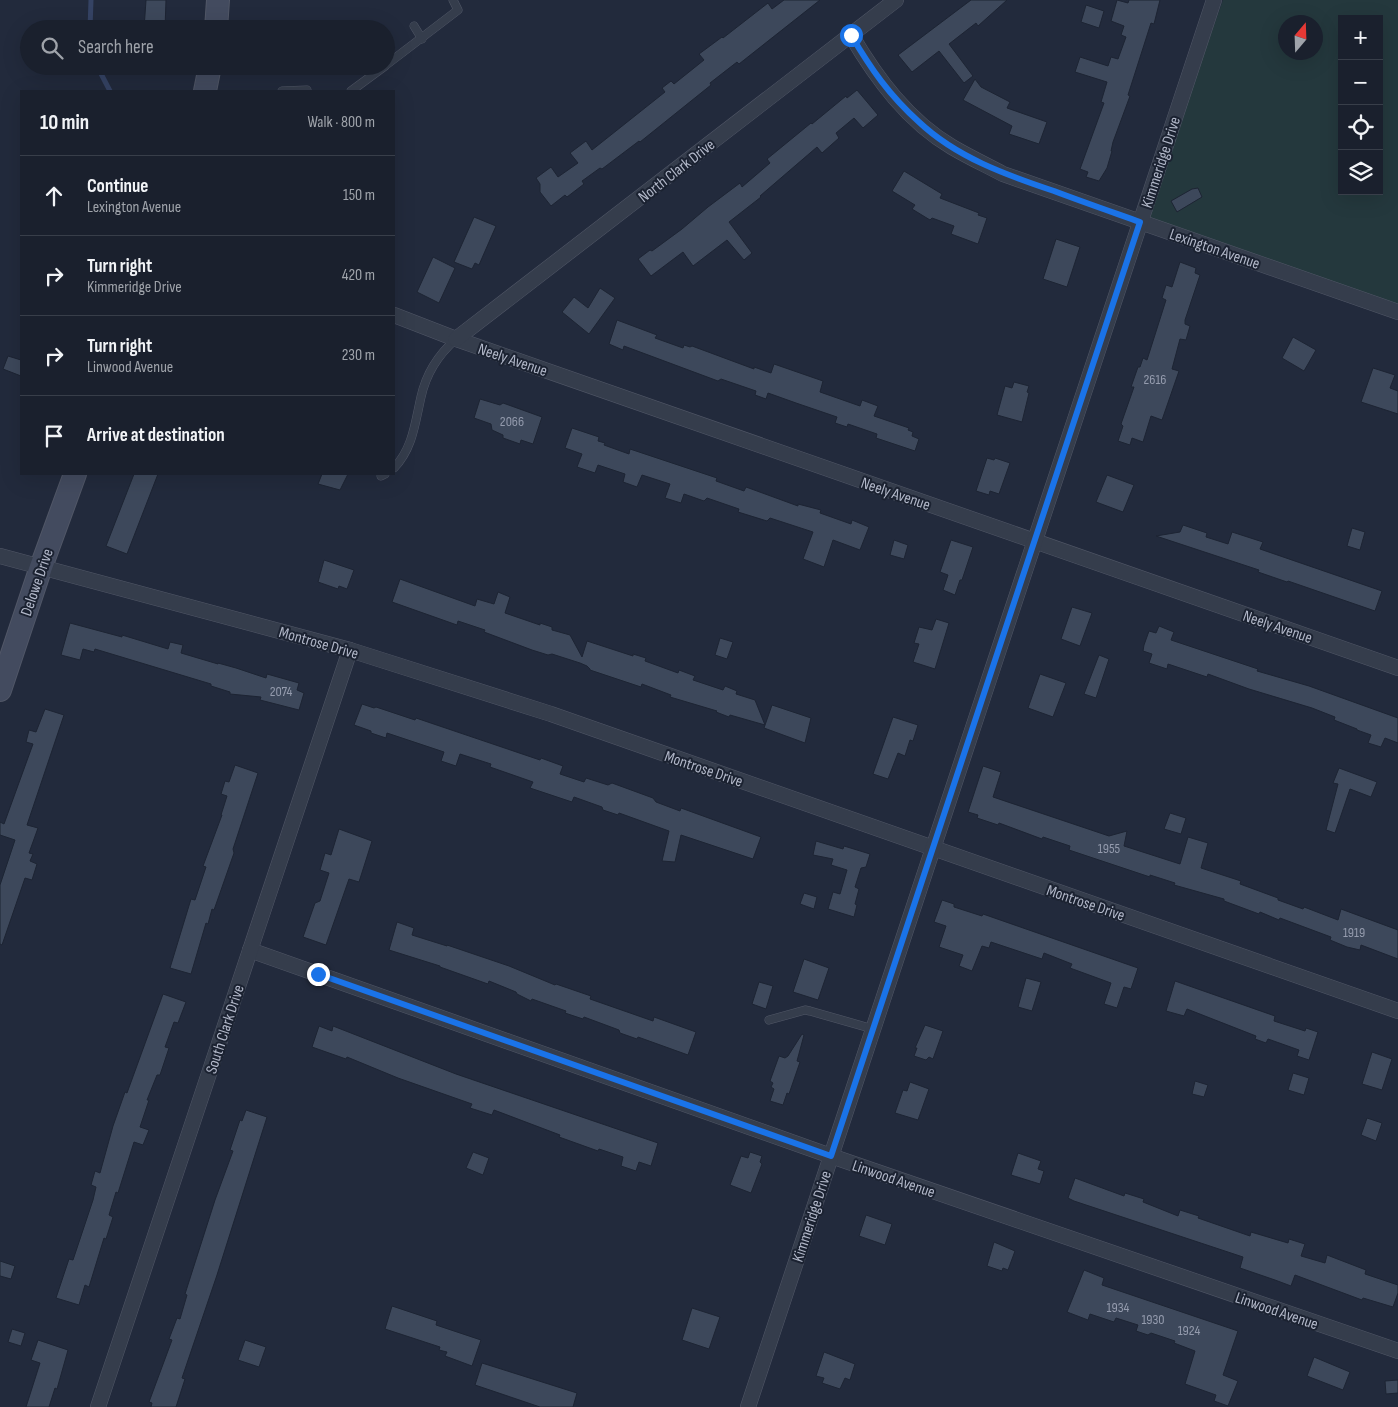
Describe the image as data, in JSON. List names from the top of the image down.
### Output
{
  "streets": {
    "street": [
      "Kimmeridge Drive",
      "North Clark Drive",
      "Lexington Avenue",
      "Neely Avenue",
      "Delowe Drive",
      "Montrose Drive",
      "South Clark Drive",
      "Linwood Avenue"
    ]
  },
  "crossings": [
    ["Kimmeridge Drive", "Lexington Avenue"],
    ["Kimmeridge Drive", "Neely Avenue"],
    ["Kimmeridge Drive", "Montrose Drive"],
    ["Kimmeridge Drive", "Linwood Avenue"],
    ["North Clark Drive", "Lexington Avenue"],
    ["North Clark Drive", "Neely Avenue"],
    ["Delowe Drive", "Montrose Drive"],
    ["Montrose Drive", "South Clark Drive"],
    ["South Clark Drive", "Linwood Avenue"]
  ],
  "house_numbers": [
    "2616",
    "2066",
    "2074",
    "1955",
    "1919",
    "1934",
    "1930",
    "1924"
  ],
  "north": "top",
  "page": {
    "map_buttons": ["+", "−"],
    "search": "Search here",
    "heading": ["10 min", "Walk · 800 m"],
    "list": [
      ["Continue", "Lexington Avenue", "150 m"],
      ["Turn right", "Kimmeridge Drive", "420 m"],
      ["Turn right", "Linwood Avenue", "230 m"],
      "Arrive at destination"
    ]
  }
}
